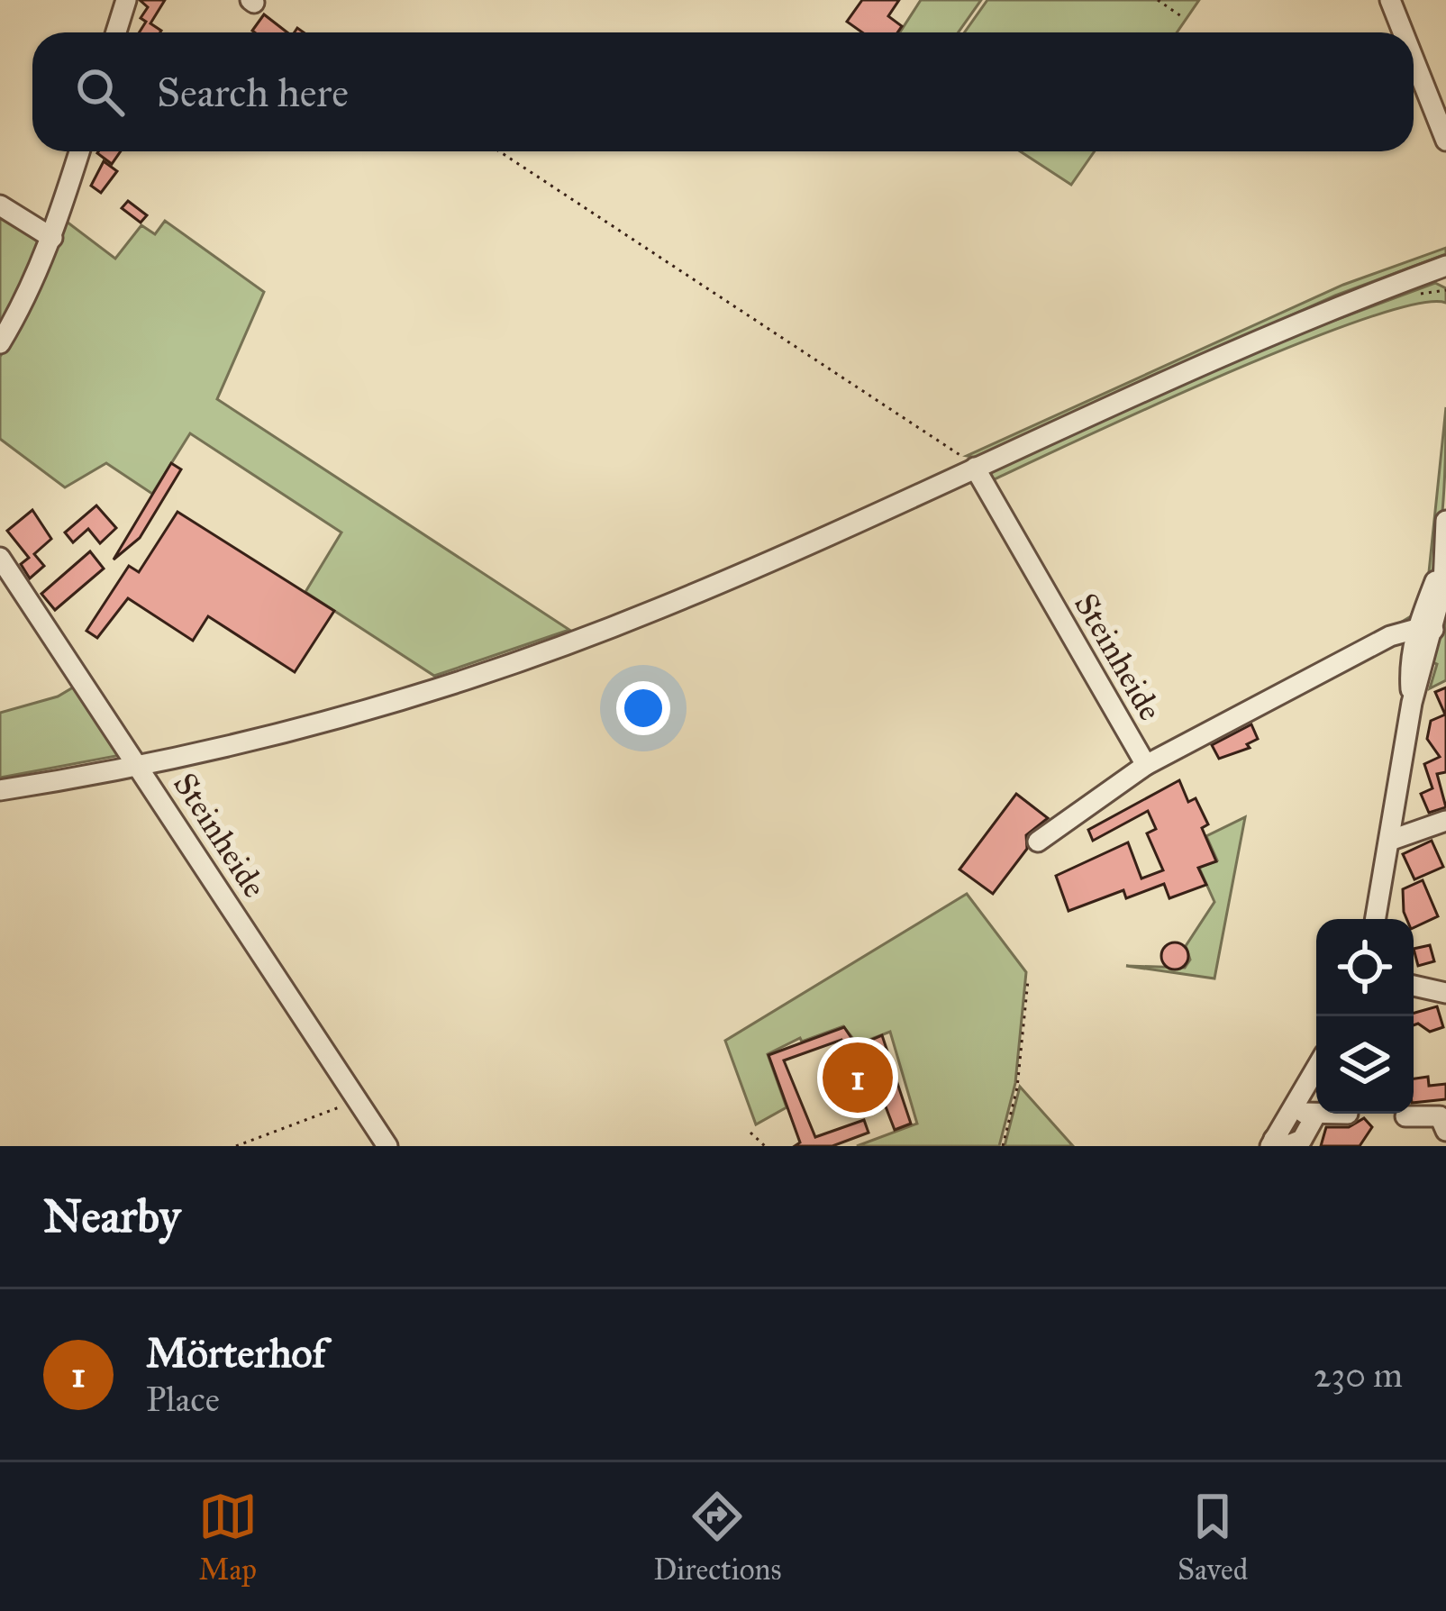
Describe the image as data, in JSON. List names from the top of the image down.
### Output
{
  "streets": {
    "street": ["Steinheide"]
  },
  "page": {
    "search": "Search here",
    "pins": "1",
    "heading": "Nearby",
    "list": [
      {
        "mark": "1",
        "name": "Mörterhof",
        "note": "Place",
        "value": "230 m"
      }
    ],
    "nav": ["Map", "Directions", "Saved"]
  }
}
